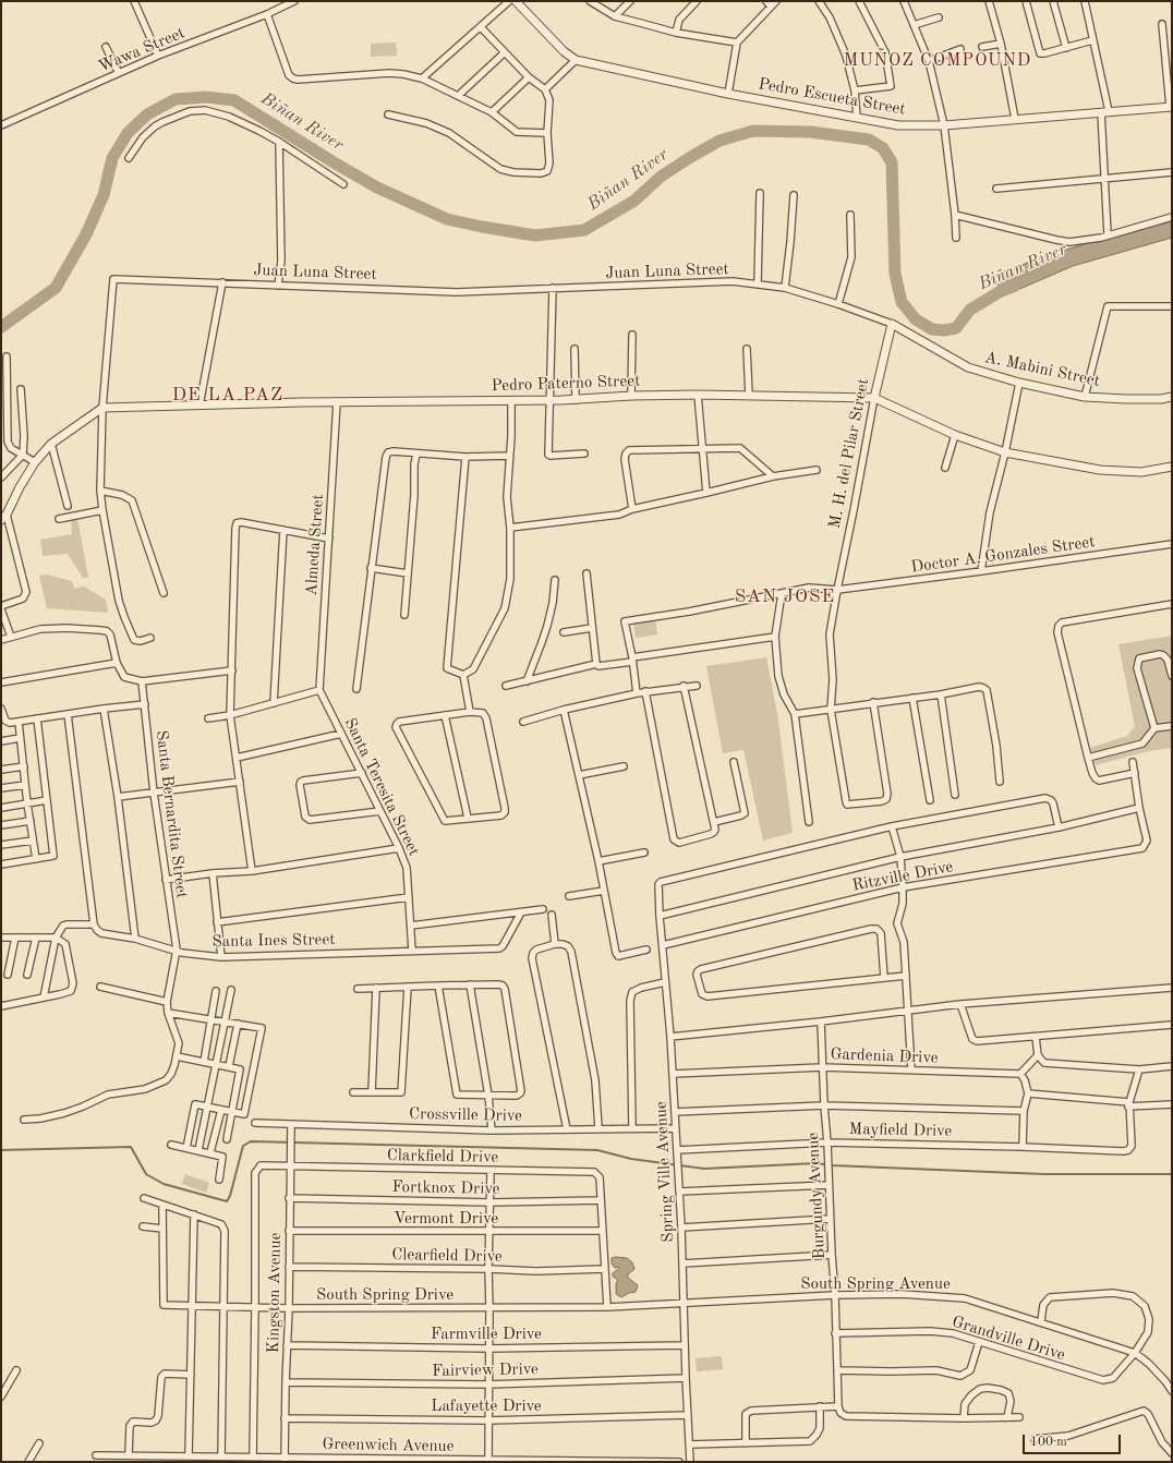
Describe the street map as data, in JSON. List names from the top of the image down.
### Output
{
  "streets": {
    "street": [
      "Wawa Street",
      "Pedro Escueta Street",
      "Juan Luna Street",
      "A. Mabini Street",
      "Pedro Paterno Street",
      "M. H. del Pilar Street",
      "Almeda Street",
      "Doctor A. Gonzales Street",
      "Santa Teresita Street",
      "Santa Bernardita Street",
      "Ritzville Drive",
      "Santa Ines Street",
      "Gardenia Drive",
      "Crossville Drive",
      "Mayfield Drive",
      "Clarkfield Drive",
      "Spring Ville Avenue",
      "Fortknox Drive",
      "Burgundy Avenue",
      "Vermont Drive",
      "Clearfield Drive",
      "South Spring Avenue",
      "Kingston Avenue",
      "South Spring Drive",
      "Farmville Drive",
      "Grandville Drive",
      "Fairview Drive",
      "Lafayette Drive",
      "Greenwich Avenue"
    ]
  },
  "crossings": [
    ["Juan Luna Street", "A. Mabini Street"],
    ["Juan Luna Street", "Pedro Paterno Street"],
    ["Juan Luna Street", "M. H. del Pilar Street"],
    ["A. Mabini Street", "M. H. del Pilar Street"],
    ["Pedro Paterno Street", "M. H. del Pilar Street"],
    ["Pedro Paterno Street", "Almeda Street"],
    ["M. H. del Pilar Street", "Doctor A. Gonzales Street"],
    ["Almeda Street", "Santa Teresita Street"],
    ["Santa Teresita Street", "Santa Ines Street"],
    ["Santa Bernardita Street", "Santa Ines Street"],
    ["Ritzville Drive", "Spring Ville Avenue"],
    ["Gardenia Drive", "Spring Ville Avenue"],
    ["Gardenia Drive", "Burgundy Avenue"],
    ["Crossville Drive", "Spring Ville Avenue"],
    ["Crossville Drive", "Kingston Avenue"],
    ["Mayfield Drive", "Spring Ville Avenue"],
    ["Mayfield Drive", "Burgundy Avenue"],
    ["Clarkfield Drive", "Fortknox Drive"],
    ["Clarkfield Drive", "Kingston Avenue"],
    ["Clarkfield Drive", "South Spring Drive"],
    ["Spring Ville Avenue", "South Spring Avenue"],
    ["Spring Ville Avenue", "South Spring Drive"],
    ["Spring Ville Avenue", "Farmville Drive"],
    ["Spring Ville Avenue", "Fairview Drive"],
    ["Spring Ville Avenue", "Lafayette Drive"],
    ["Fortknox Drive", "Kingston Avenue"],
    ["Burgundy Avenue", "South Spring Avenue"],
    ["Burgundy Avenue", "Grandville Drive"],
    ["Vermont Drive", "Kingston Avenue"],
    ["Clearfield Drive", "Kingston Avenue"],
    ["South Spring Avenue", "South Spring Drive"],
    ["South Spring Avenue", "Grandville Drive"],
    ["Kingston Avenue", "South Spring Drive"],
    ["Kingston Avenue", "Farmville Drive"],
    ["Kingston Avenue", "Fairview Drive"],
    ["Kingston Avenue", "Lafayette Drive"],
    ["Kingston Avenue", "Greenwich Avenue"]
  ],
  "districts": ["MUÑOZ COMPOUND", "DE LA PAZ", "SAN JOSE"],
  "water": ["Biñan River"],
  "scale_bar": "100 m"
}
